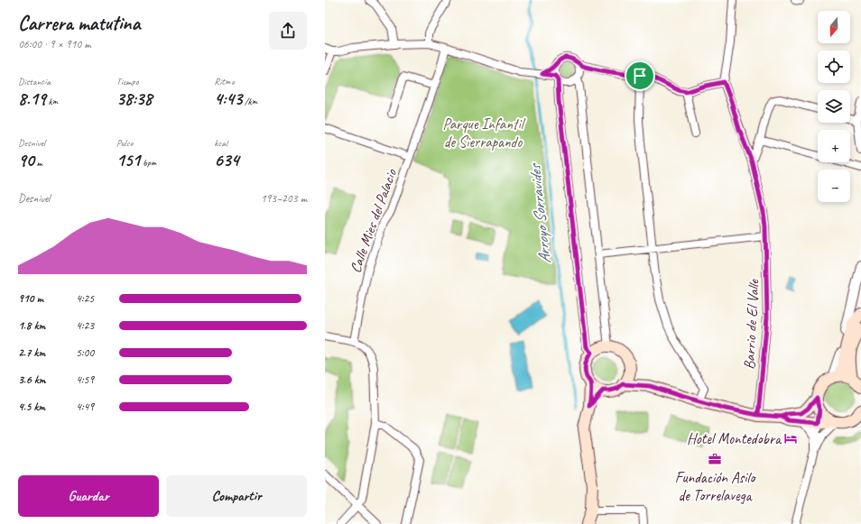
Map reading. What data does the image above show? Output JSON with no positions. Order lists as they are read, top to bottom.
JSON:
{
  "streets": {
    "street": ["Calle Mies del Palacio", "Barrio de El Valle"]
  },
  "water": ["Arroyo Sorravides"],
  "parks": ["Parque Infantil de Sierrapando"],
  "places": {
    "hotel": ["Hotel Montedobra"],
    "office": ["Fundación Asilo de Torrelavega"]
  },
  "north": "bottom",
  "page": {
    "heading": ["Carrera matutina", "06:00 · 9 × 910 m"],
    "map_buttons": ["+", "−"],
    "stats": [
      ["Distancia", "8.19 km"],
      ["Tiempo", "38:38"],
      ["Ritmo", "4:43 /km"],
      ["Desnivel", "90 m"],
      ["Pulso", "151 bpm"],
      ["kcal", "634"]
    ],
    "chart": ["Desnivel", "193–203 m"],
    "list": [
      {
        "name": "910 m",
        "note": "4:25"
      },
      {
        "name": "1.8 km",
        "note": "4:23"
      },
      {
        "name": "2.7 km",
        "note": "5:00"
      },
      {
        "name": "3.6 km",
        "note": "4:59"
      },
      {
        "name": "4.5 km",
        "note": "4:49"
      }
    ],
    "buttons": ["Guardar", "Compartir"]
  }
}
